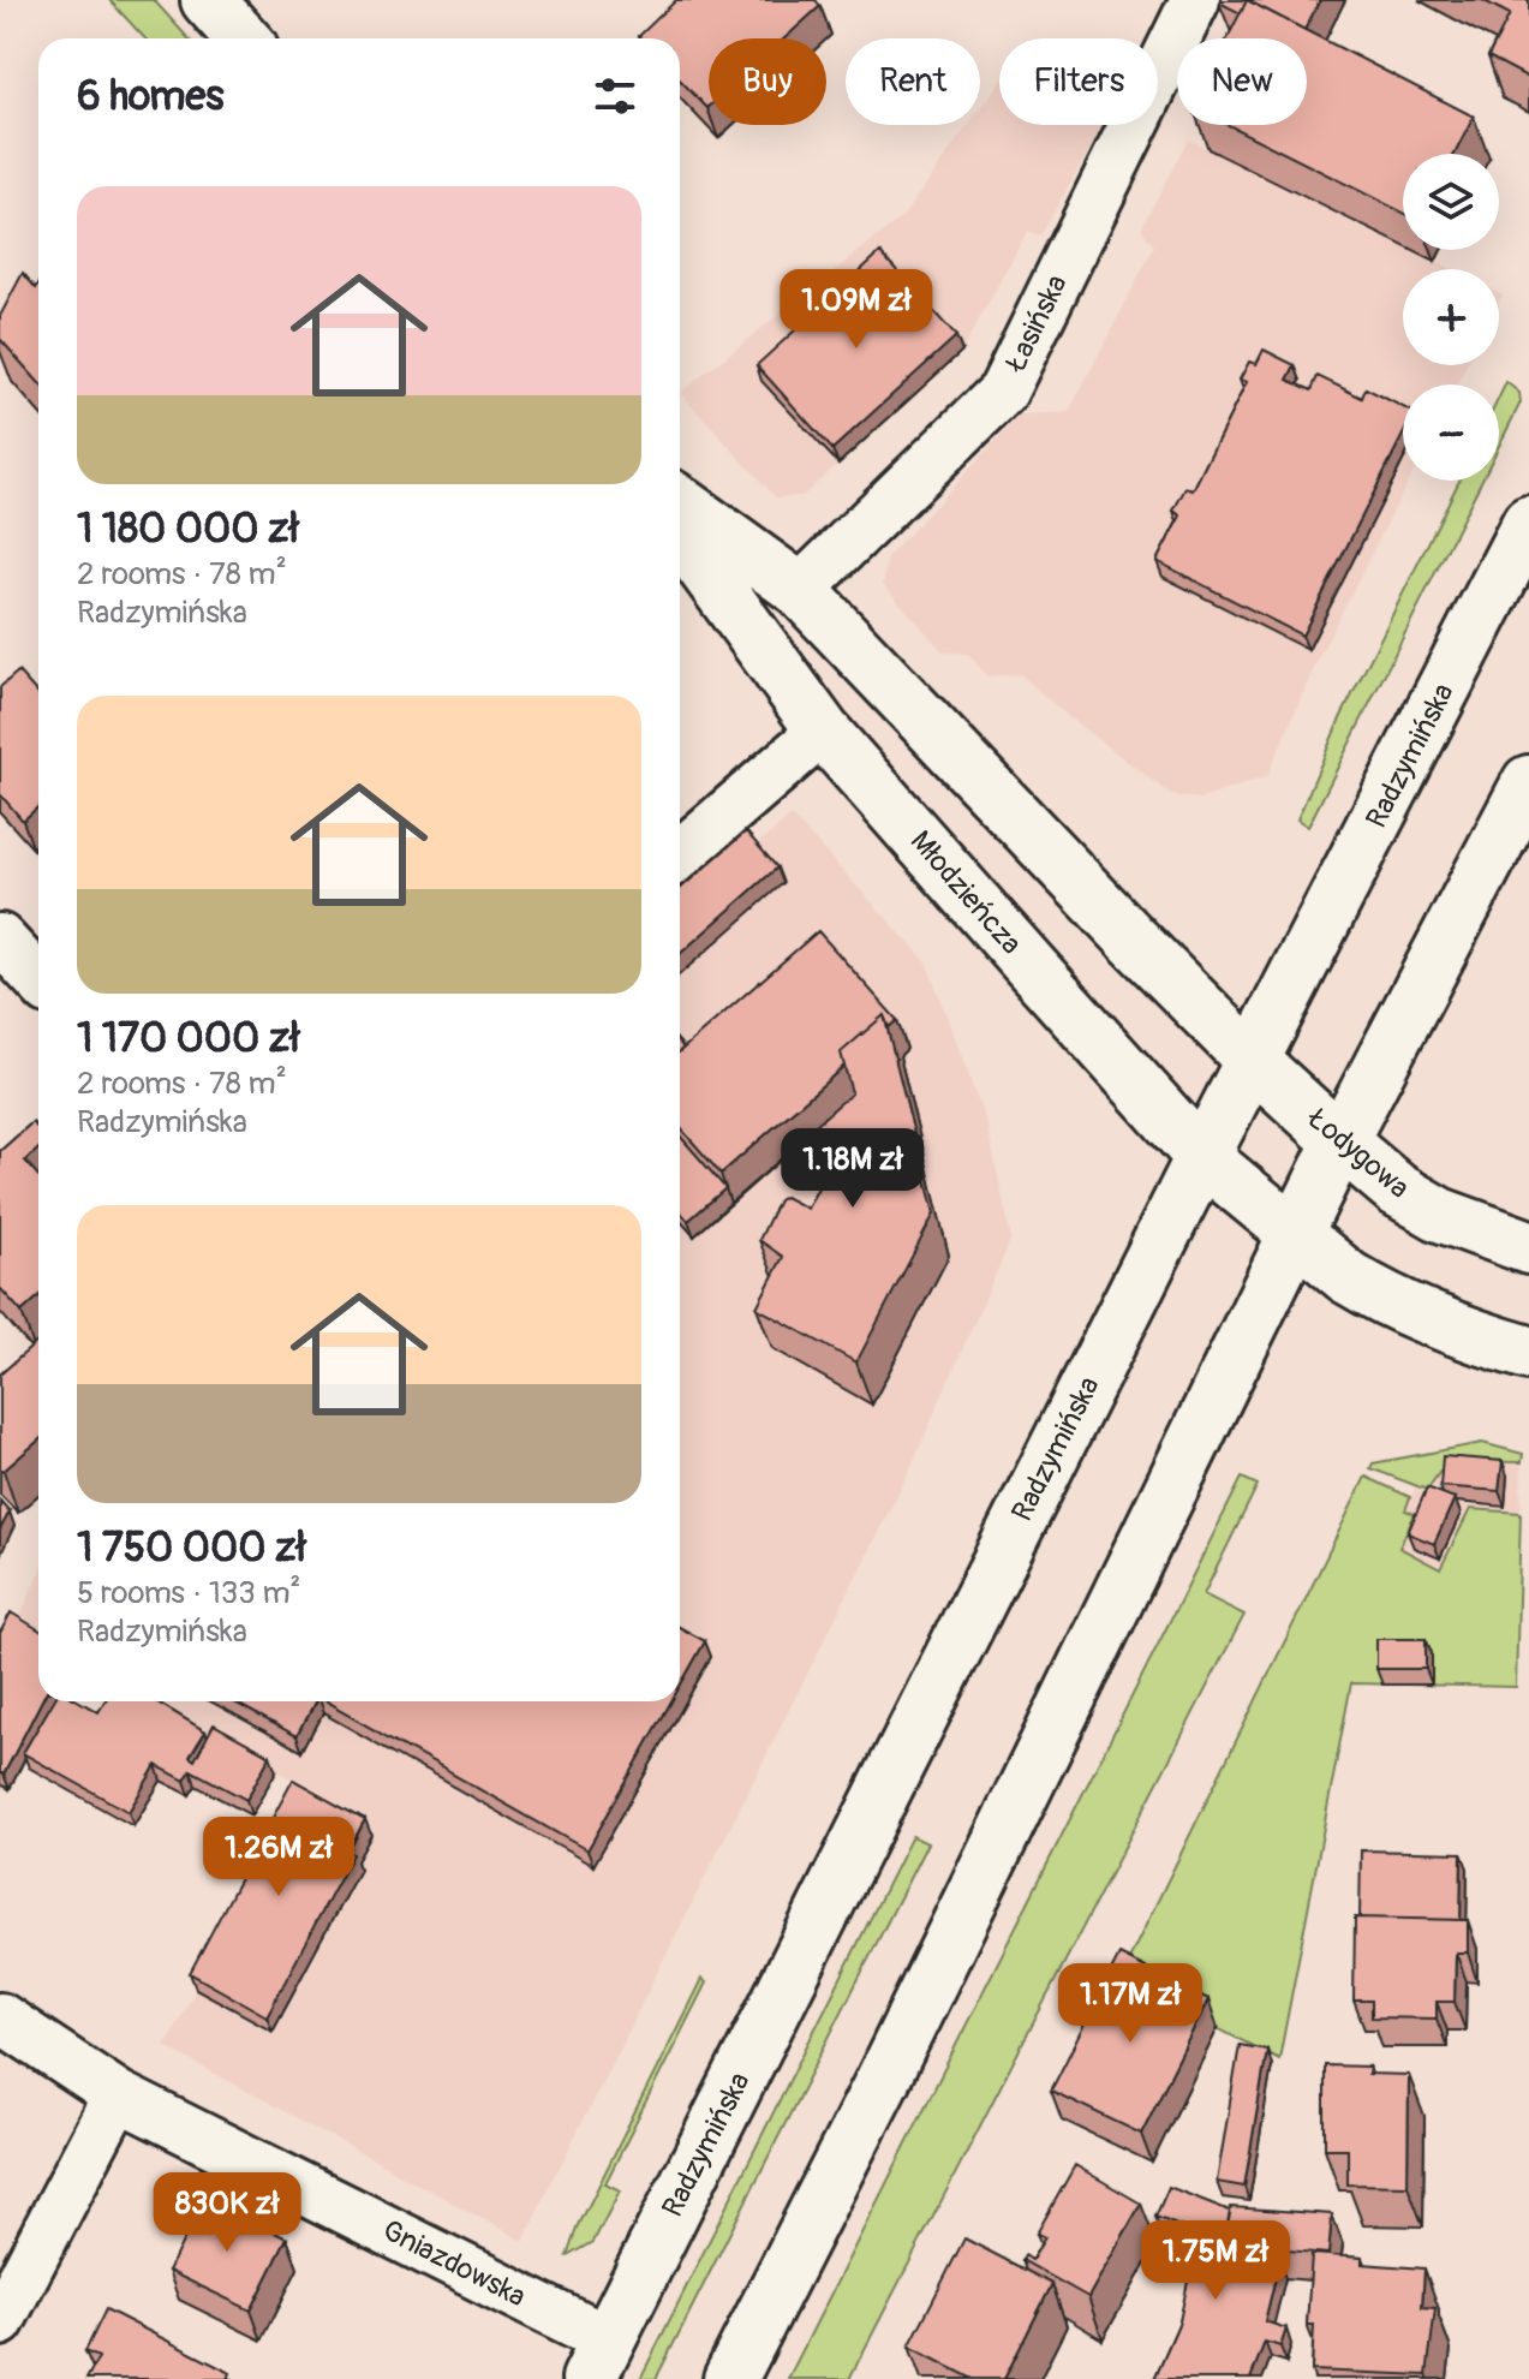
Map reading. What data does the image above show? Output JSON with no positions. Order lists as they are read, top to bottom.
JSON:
{
  "streets": {
    "main road": ["Radzymińska", "Młodzieńcza", "Łodygowa"],
    "street": ["Łasińska", "Gniazdowska"]
  },
  "crossings": [
    ["Radzymińska", "Młodzieńcza"],
    ["Radzymińska", "Łodygowa"],
    ["Radzymińska", "Gniazdowska"]
  ],
  "page": {
    "chip": [
      "Buy",
      "Rent",
      "Filters",
      "New"
    ],
    "heading": "6 homes",
    "map_buttons": ["+", "−"],
    "list": [
      {
        "name": "1 180 000 zł",
        "note": "2 rooms · 78 m² · Radzymińska"
      },
      {
        "name": "1 170 000 zł",
        "note": "2 rooms · 78 m² · Radzymińska"
      },
      {
        "name": "1 750 000 zł",
        "note": "5 rooms · 133 m² · Radzymińska"
      }
    ],
    "price": [
      "1.09M zł",
      "1.18M zł",
      "1.26M zł",
      "1.17M zł",
      "830K zł",
      "1.75M zł"
    ]
  }
}
